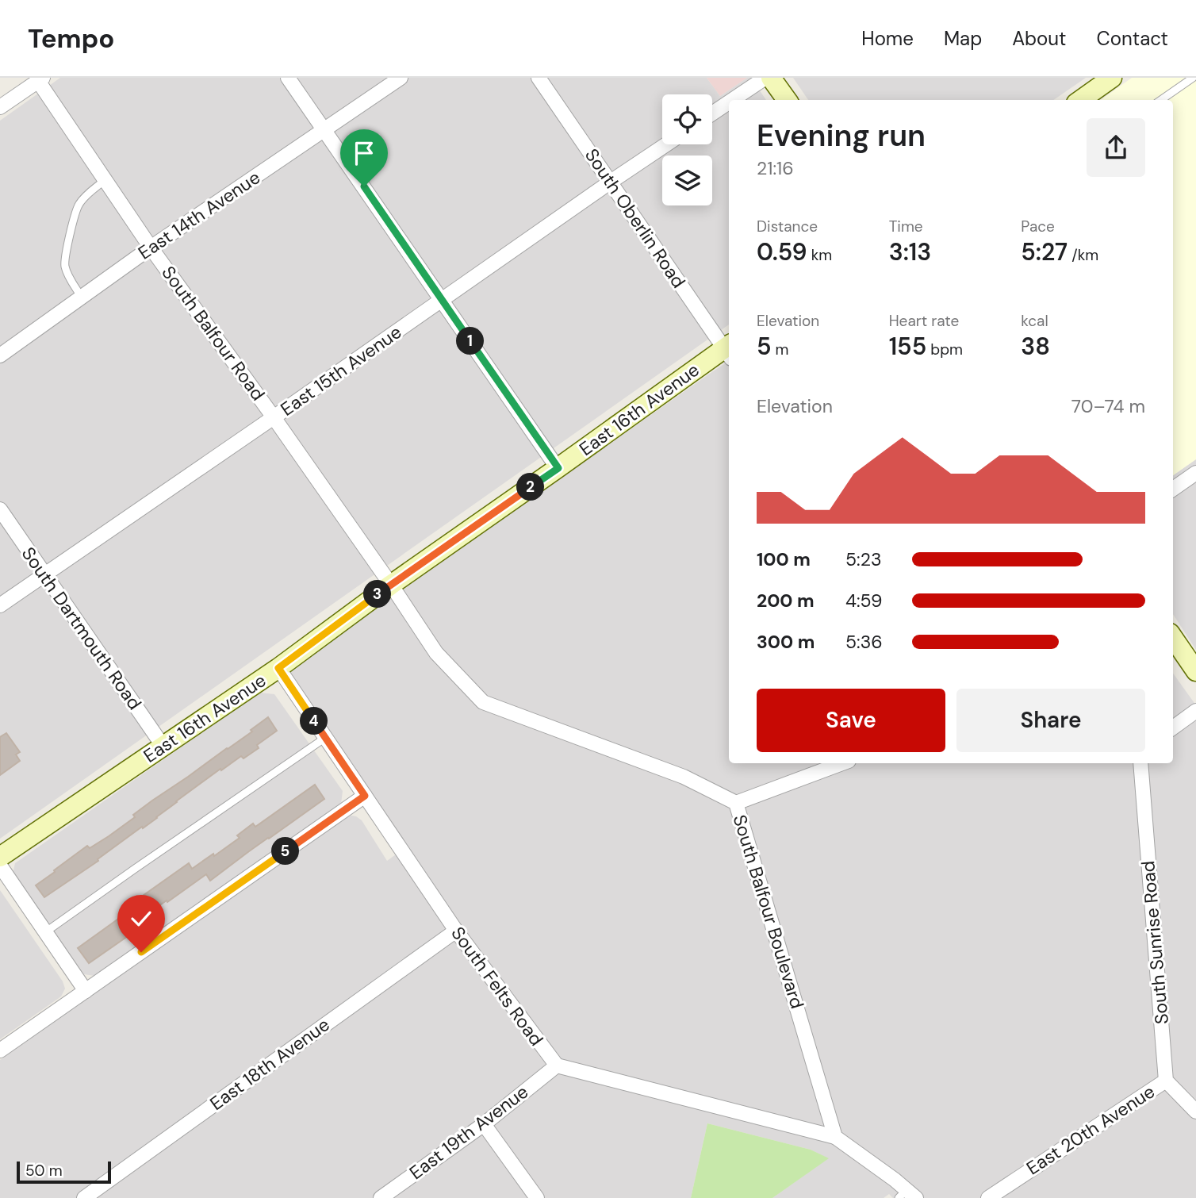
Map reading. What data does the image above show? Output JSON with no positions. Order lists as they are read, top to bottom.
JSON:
{
  "streets": {
    "main road": ["East 16th Avenue"],
    "street": [
      "East 14th Avenue",
      "South Oberlin Road",
      "South Balfour Road",
      "East 15th Avenue",
      "South Dartmouth Road",
      "South Balfour Boulevard",
      "South Sunrise Road",
      "South Felts Road",
      "East 18th Avenue",
      "East 20th Avenue",
      "East 19th Avenue"
    ]
  },
  "crossings": [
    ["East 14th Avenue", "South Balfour Road"],
    ["South Oberlin Road", "East 15th Avenue"],
    ["South Oberlin Road", "East 16th Avenue"],
    ["South Balfour Road", "East 15th Avenue"],
    ["South Balfour Road", "East 16th Avenue"],
    ["South Balfour Road", "South Balfour Boulevard"],
    ["East 15th Avenue", "South Dartmouth Road"],
    ["East 16th Avenue", "South Dartmouth Road"],
    ["East 16th Avenue", "South Balfour Boulevard"],
    ["East 16th Avenue", "South Felts Road"],
    ["South Sunrise Road", "East 20th Avenue"],
    ["South Felts Road", "East 18th Avenue"],
    ["South Felts Road", "East 19th Avenue"]
  ],
  "scale_bar": "50 m",
  "page": {
    "header": "Tempo",
    "nav": [
      "Home",
      "Map",
      "About",
      "Contact"
    ],
    "heading": ["Evening run", "21:16"],
    "stats": [
      ["Distance", "0.59 km"],
      ["Time", "3:13"],
      ["Pace", "5:27 /km"],
      ["Elevation", "5 m"],
      ["Heart rate", "155 bpm"],
      ["kcal", "38"]
    ],
    "pins": [
      "1",
      "2",
      "3",
      "4",
      "5"
    ],
    "chart": ["Elevation", "70–74 m"],
    "list": [
      {
        "name": "100 m",
        "note": "5:23"
      },
      {
        "name": "200 m",
        "note": "4:59"
      },
      {
        "name": "300 m",
        "note": "5:36"
      }
    ],
    "buttons": ["Save", "Share"],
    "scale": "50 m"
  }
}
